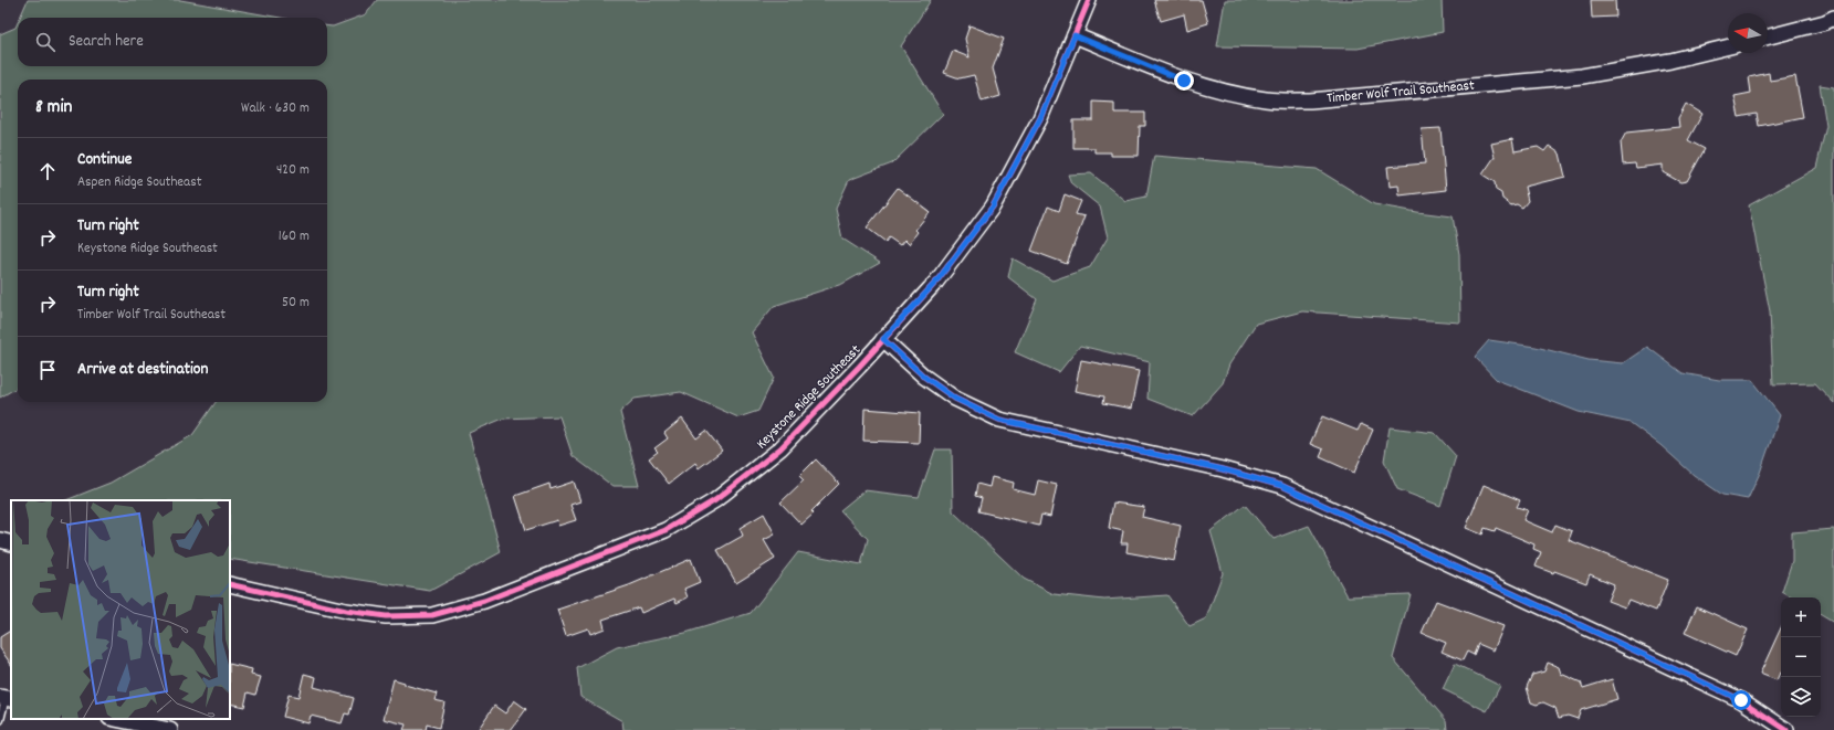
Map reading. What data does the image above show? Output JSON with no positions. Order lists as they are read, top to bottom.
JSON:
{
  "streets": {
    "street": ["Timber Wolf Trail Southeast", "Keystone Ridge Southeast"]
  },
  "crossings": [
    ["Timber Wolf Trail Southeast", "Keystone Ridge Southeast"]
  ],
  "north": "left",
  "page": {
    "search": "Search here",
    "heading": ["8 min", "Walk · 630 m"],
    "list": [
      ["Continue", "Aspen Ridge Southeast", "420 m"],
      ["Turn right", "Keystone Ridge Southeast", "160 m"],
      ["Turn right", "Timber Wolf Trail Southeast", "50 m"],
      "Arrive at destination"
    ],
    "map_buttons": ["+", "−"]
  }
}
